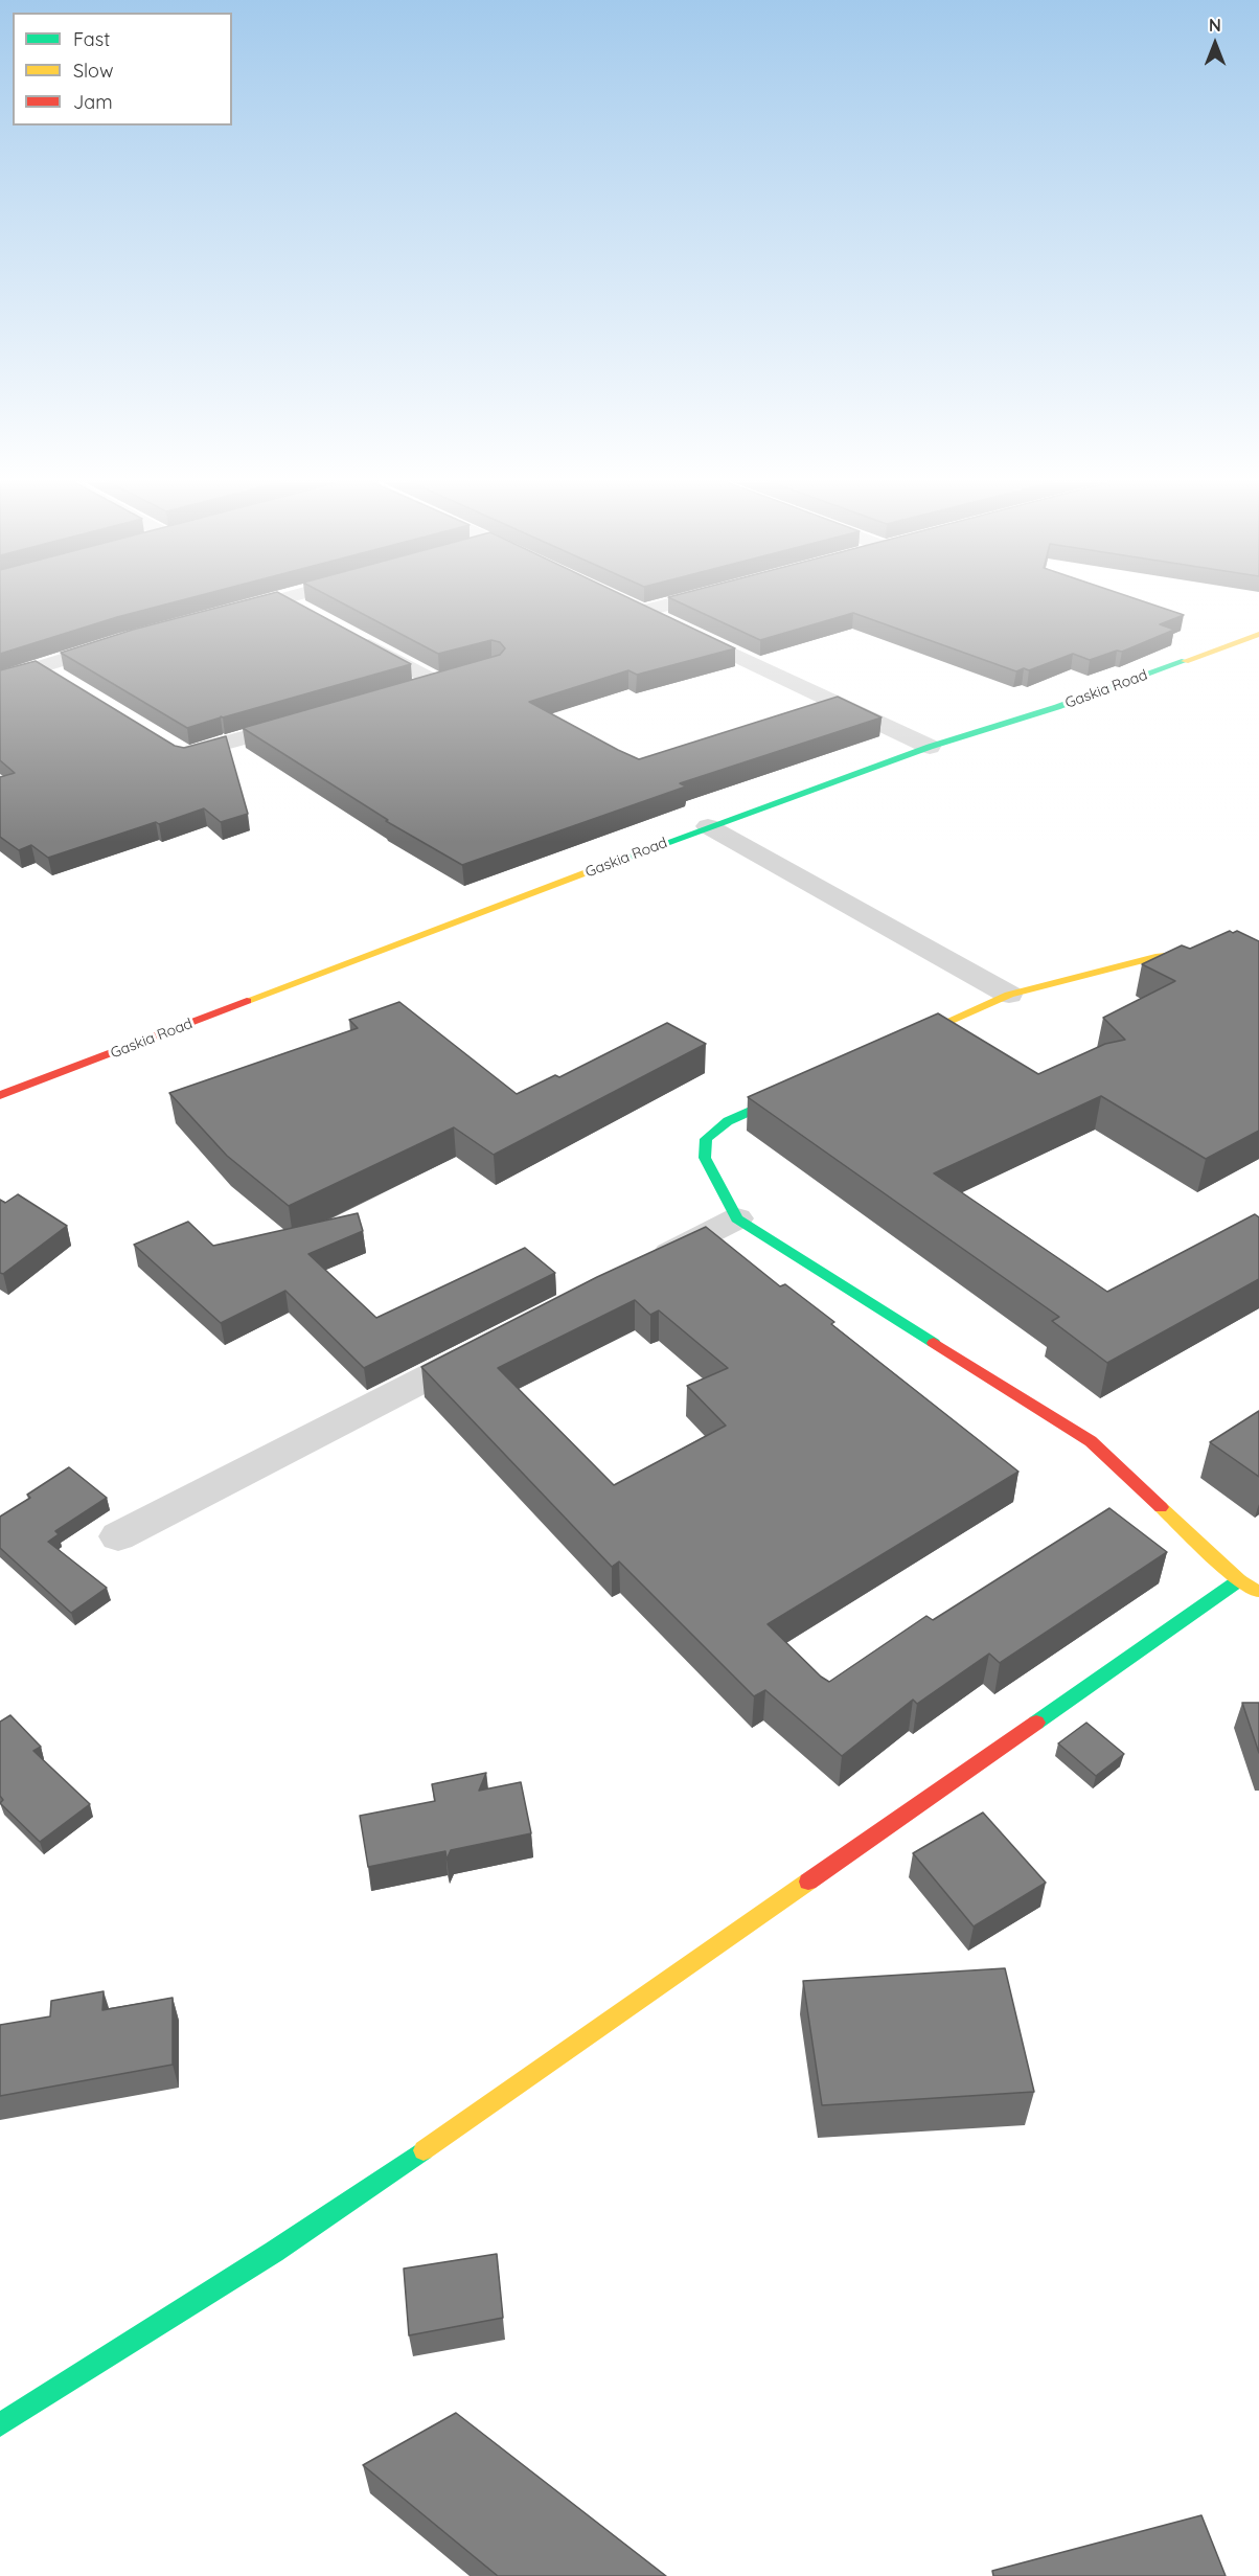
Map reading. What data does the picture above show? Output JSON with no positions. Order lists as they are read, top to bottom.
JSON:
{
  "streets": {
    "street": ["Gaskia Road"]
  },
  "legend": ["Fast", "Slow", "Jam"],
  "north": "top"
}
